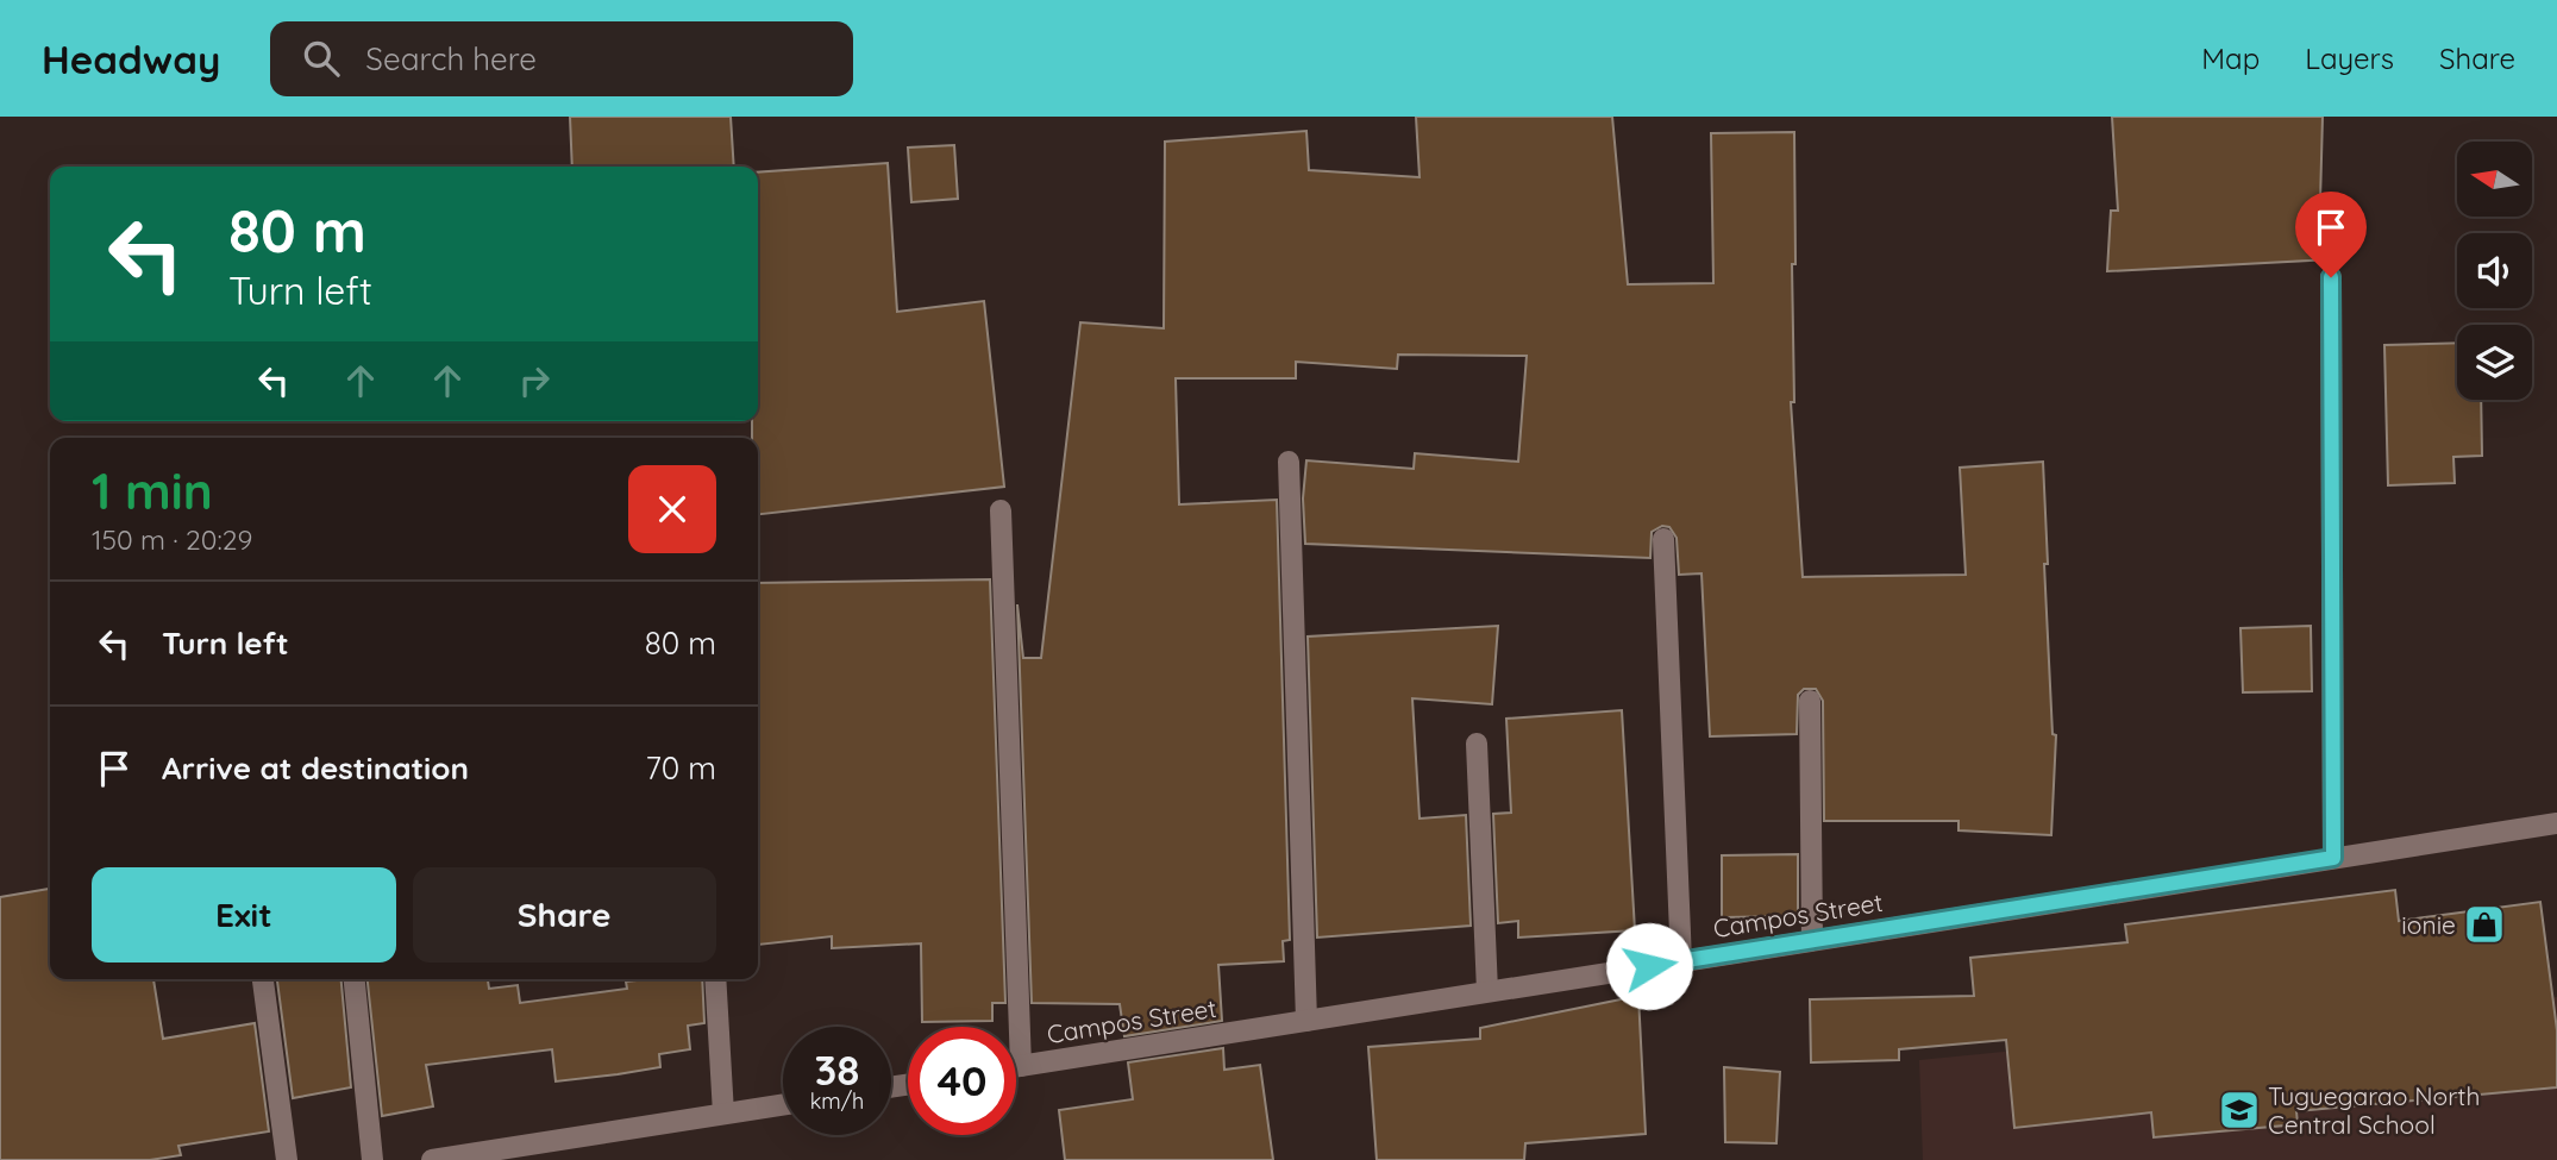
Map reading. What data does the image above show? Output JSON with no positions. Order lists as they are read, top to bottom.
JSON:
{
  "streets": {
    "street": ["Campos Street"]
  },
  "places": {
    "shop": ["ionie"],
    "school or university": ["Tuguegarao North Central School"]
  },
  "north": "left",
  "page": {
    "header": "Headway",
    "search": "Search here",
    "nav": ["Map", "Layers", "Share"],
    "turn": ["80 m", "Turn left"],
    "heading": ["1 min", "150 m · 20:29"],
    "list": [
      {
        "name": "Turn left",
        "value": "80 m"
      },
      {
        "name": "Arrive at destination",
        "value": "70 m"
      }
    ],
    "buttons": ["Exit", "Share"],
    "speed": "38 km/h",
    "limit": "40"
  }
}
